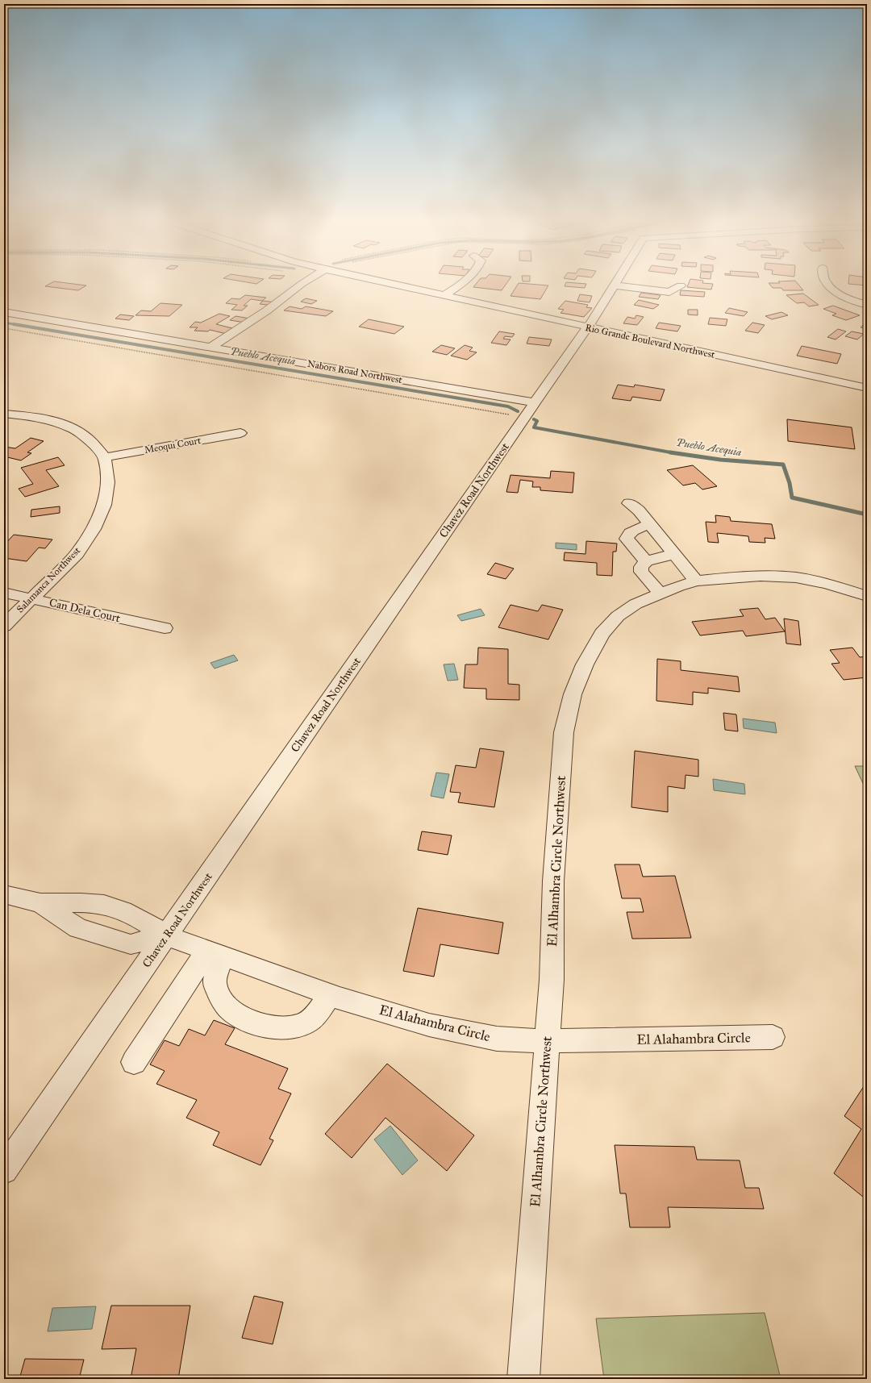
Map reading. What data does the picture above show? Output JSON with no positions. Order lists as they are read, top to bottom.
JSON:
{
  "streets": {
    "street": [
      "Rio Grande Boulevard Northwest",
      "Nabors Road Northwest",
      "Meoqui Court",
      "Chavez Road Northwest",
      "Salamanca Northwest",
      "Can Dela Court",
      "El Alhambra Circle Northwest",
      "El Alahambra Circle"
    ]
  },
  "crossings": [
    ["Rio Grande Boulevard Northwest", "Chavez Road Northwest"],
    ["Nabors Road Northwest", "Chavez Road Northwest"],
    ["Meoqui Court", "Salamanca Northwest"],
    ["Chavez Road Northwest", "El Alahambra Circle"],
    ["Salamanca Northwest", "Can Dela Court"],
    ["El Alhambra Circle Northwest", "El Alahambra Circle"]
  ],
  "water": ["Pueblo Acequia"]
}
